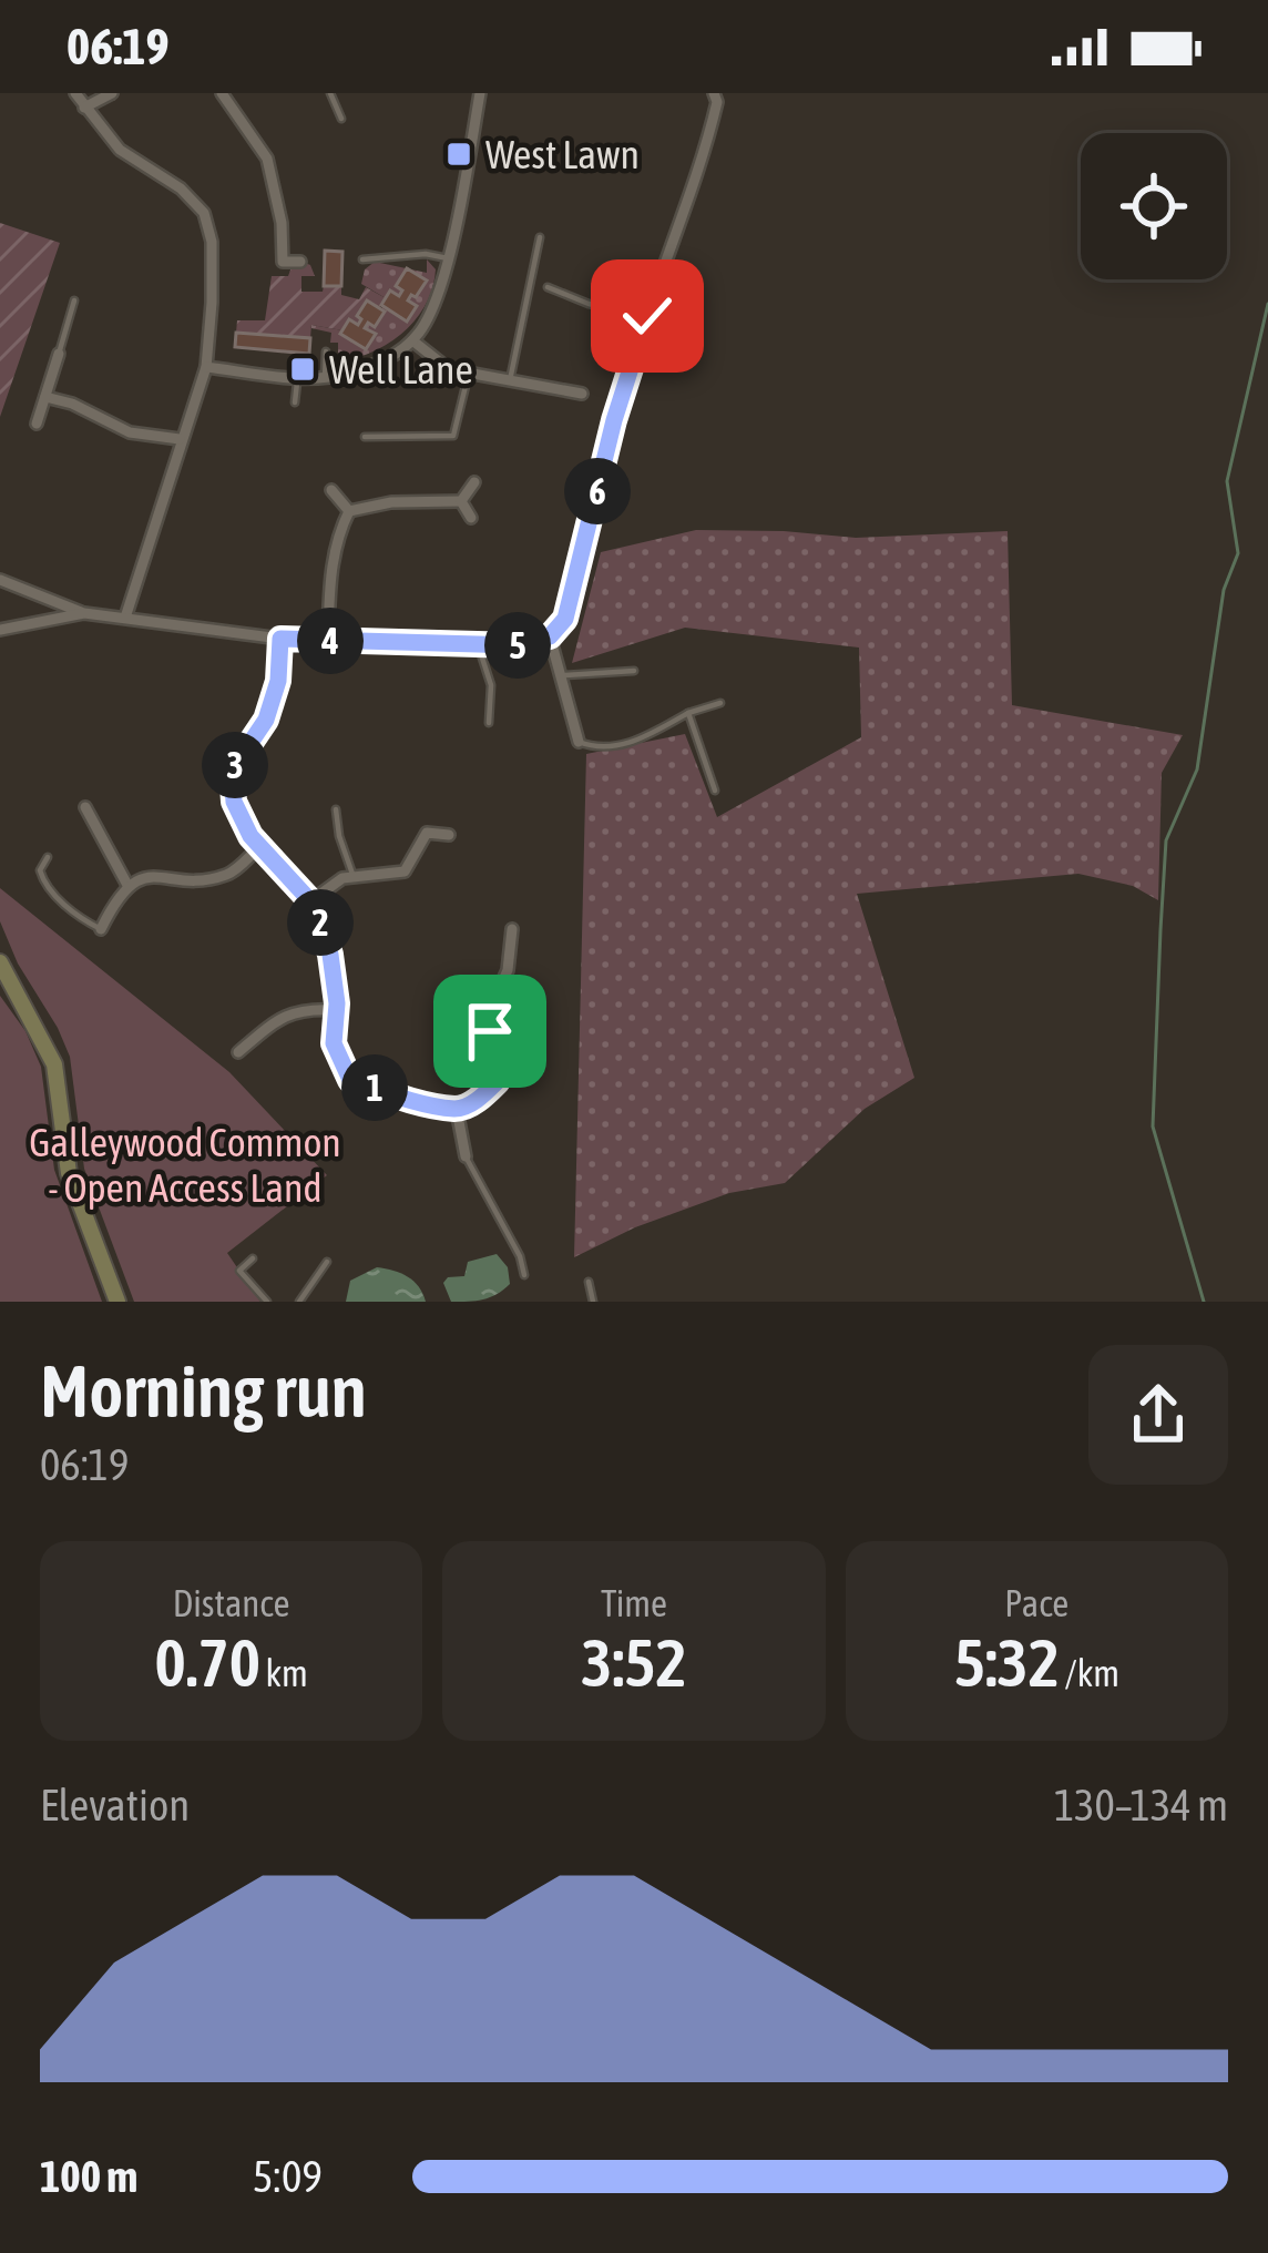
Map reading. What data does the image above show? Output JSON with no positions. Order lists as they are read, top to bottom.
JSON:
{
  "parks": ["Galleywood Common - Open Access Land"],
  "places": {
    "transit": ["West Lawn", "Well Lane"]
  },
  "page": {
    "status": "06:19",
    "pins": [
      "6",
      "4",
      "5",
      "3",
      "2",
      "1"
    ],
    "heading": ["Morning run", "06:19"],
    "stats": [
      ["Distance", "0.70 km"],
      ["Time", "3:52"],
      ["Pace", "5:32 /km"]
    ],
    "chart": ["Elevation", "130–134 m"],
    "list": [
      {
        "name": "100 m",
        "note": "5:09"
      }
    ]
  }
}
